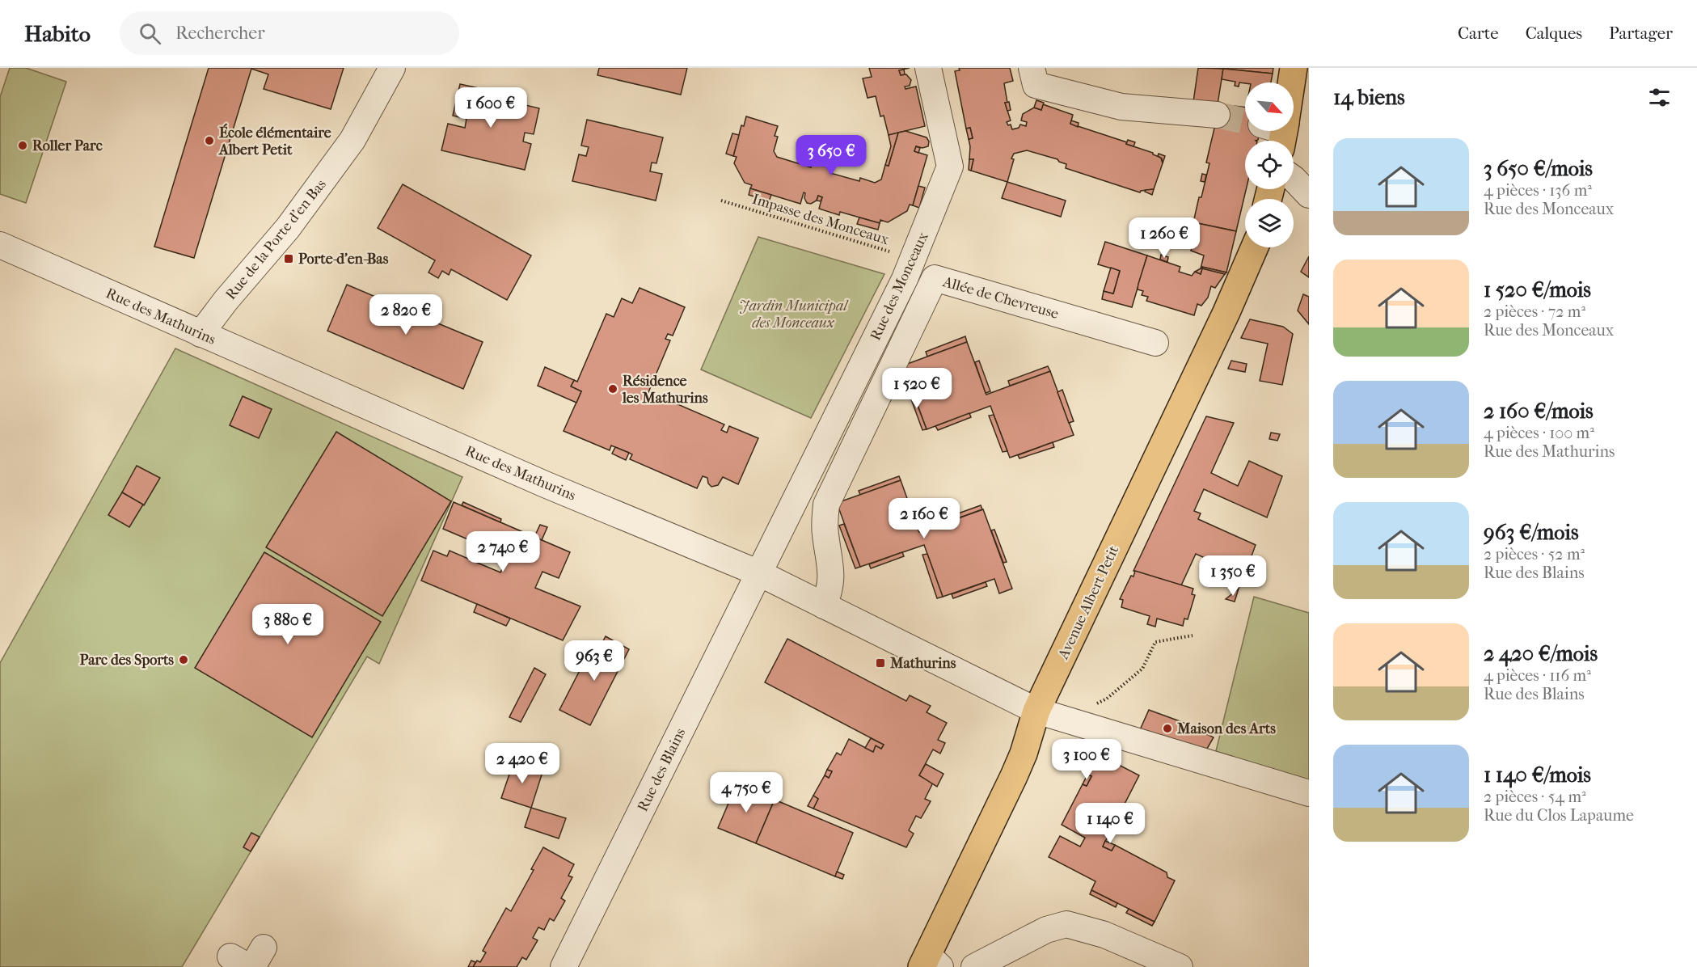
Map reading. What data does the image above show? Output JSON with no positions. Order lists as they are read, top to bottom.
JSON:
{
  "streets": {
    "main road": ["Avenue Albert Petit"],
    "street": [
      "Rue de la Porte d'en Bas",
      "Rue des Monceaux",
      "Allée de Chevreuse",
      "Rue des Mathurins",
      "Rue des Blains"
    ],
    "path": ["Impasse des Monceaux"]
  },
  "crossings": [
    ["Impasse des Monceaux", "Rue des Monceaux"],
    ["Rue de la Porte d'en Bas", "Rue des Mathurins"],
    ["Rue des Monceaux", "Rue des Mathurins"],
    ["Rue des Monceaux", "Rue des Blains"],
    ["Allée de Chevreuse", "Rue des Mathurins"],
    ["Rue des Mathurins", "Avenue Albert Petit"],
    ["Rue des Mathurins", "Rue des Blains"]
  ],
  "parks": ["Jardin Municipal des Monceaux"],
  "places": {
    "other": [
      "École élémentaire Albert Petit",
      "Roller Parc",
      "Résidence les Mathurins",
      "Parc des Sports",
      "Maison des Arts"
    ],
    "transit": ["Porte-d'en-Bas", "Mathurins"]
  },
  "north": "bottom right",
  "page": {
    "header": "Habito",
    "search": "Rechercher",
    "nav": ["Carte", "Calques", "Partager"],
    "heading": "14 biens",
    "price": [
      "1 600 €",
      "3 650 €",
      "1 260 €",
      "2 820 €",
      "1 520 €",
      "2 160 €",
      "2 740 €",
      "1 350 €",
      "3 880 €",
      "963 €",
      "3 100 €",
      "2 420 €",
      "4 750 €",
      "1 140 €"
    ],
    "list": [
      {
        "name": "3 650 €/mois",
        "note": "4 pièces · 136 m² · Rue des Monceaux"
      },
      {
        "name": "1 520 €/mois",
        "note": "2 pièces · 72 m² · Rue des Monceaux"
      },
      {
        "name": "2 160 €/mois",
        "note": "4 pièces · 100 m² · Rue des Mathurins"
      },
      {
        "name": "963 €/mois",
        "note": "2 pièces · 52 m² · Rue des Blains"
      },
      {
        "name": "2 420 €/mois",
        "note": "4 pièces · 116 m² · Rue des Blains"
      },
      {
        "name": "1 140 €/mois",
        "note": "2 pièces · 54 m² · Rue du Clos Lapaume"
      }
    ]
  }
}
